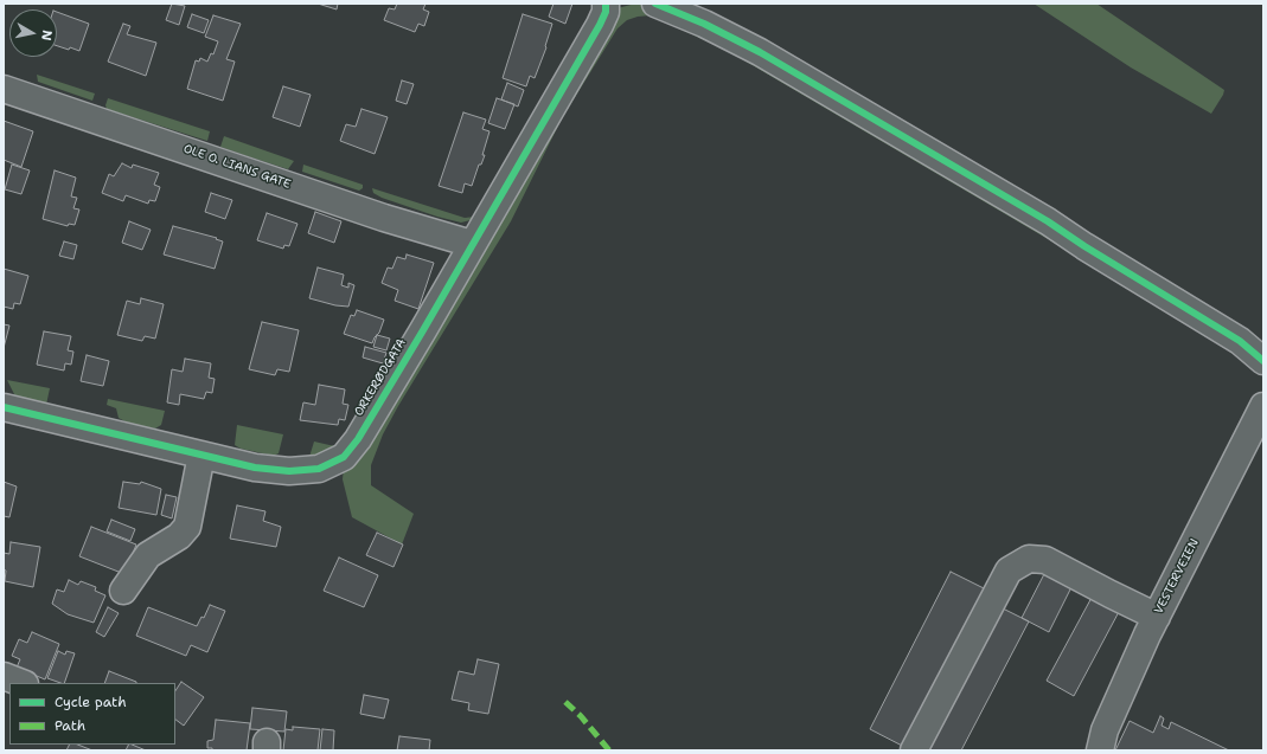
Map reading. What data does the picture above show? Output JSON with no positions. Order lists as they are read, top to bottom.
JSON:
{
  "streets": {
    "street": ["OLE O. LIANS GATE", "ORKERØDGATA", "VESTERVEIEN"]
  },
  "crossings": [
    ["OLE O. LIANS GATE", "ORKERØDGATA"]
  ],
  "legend": ["Cycle path", "Path"],
  "north": "right"
}
